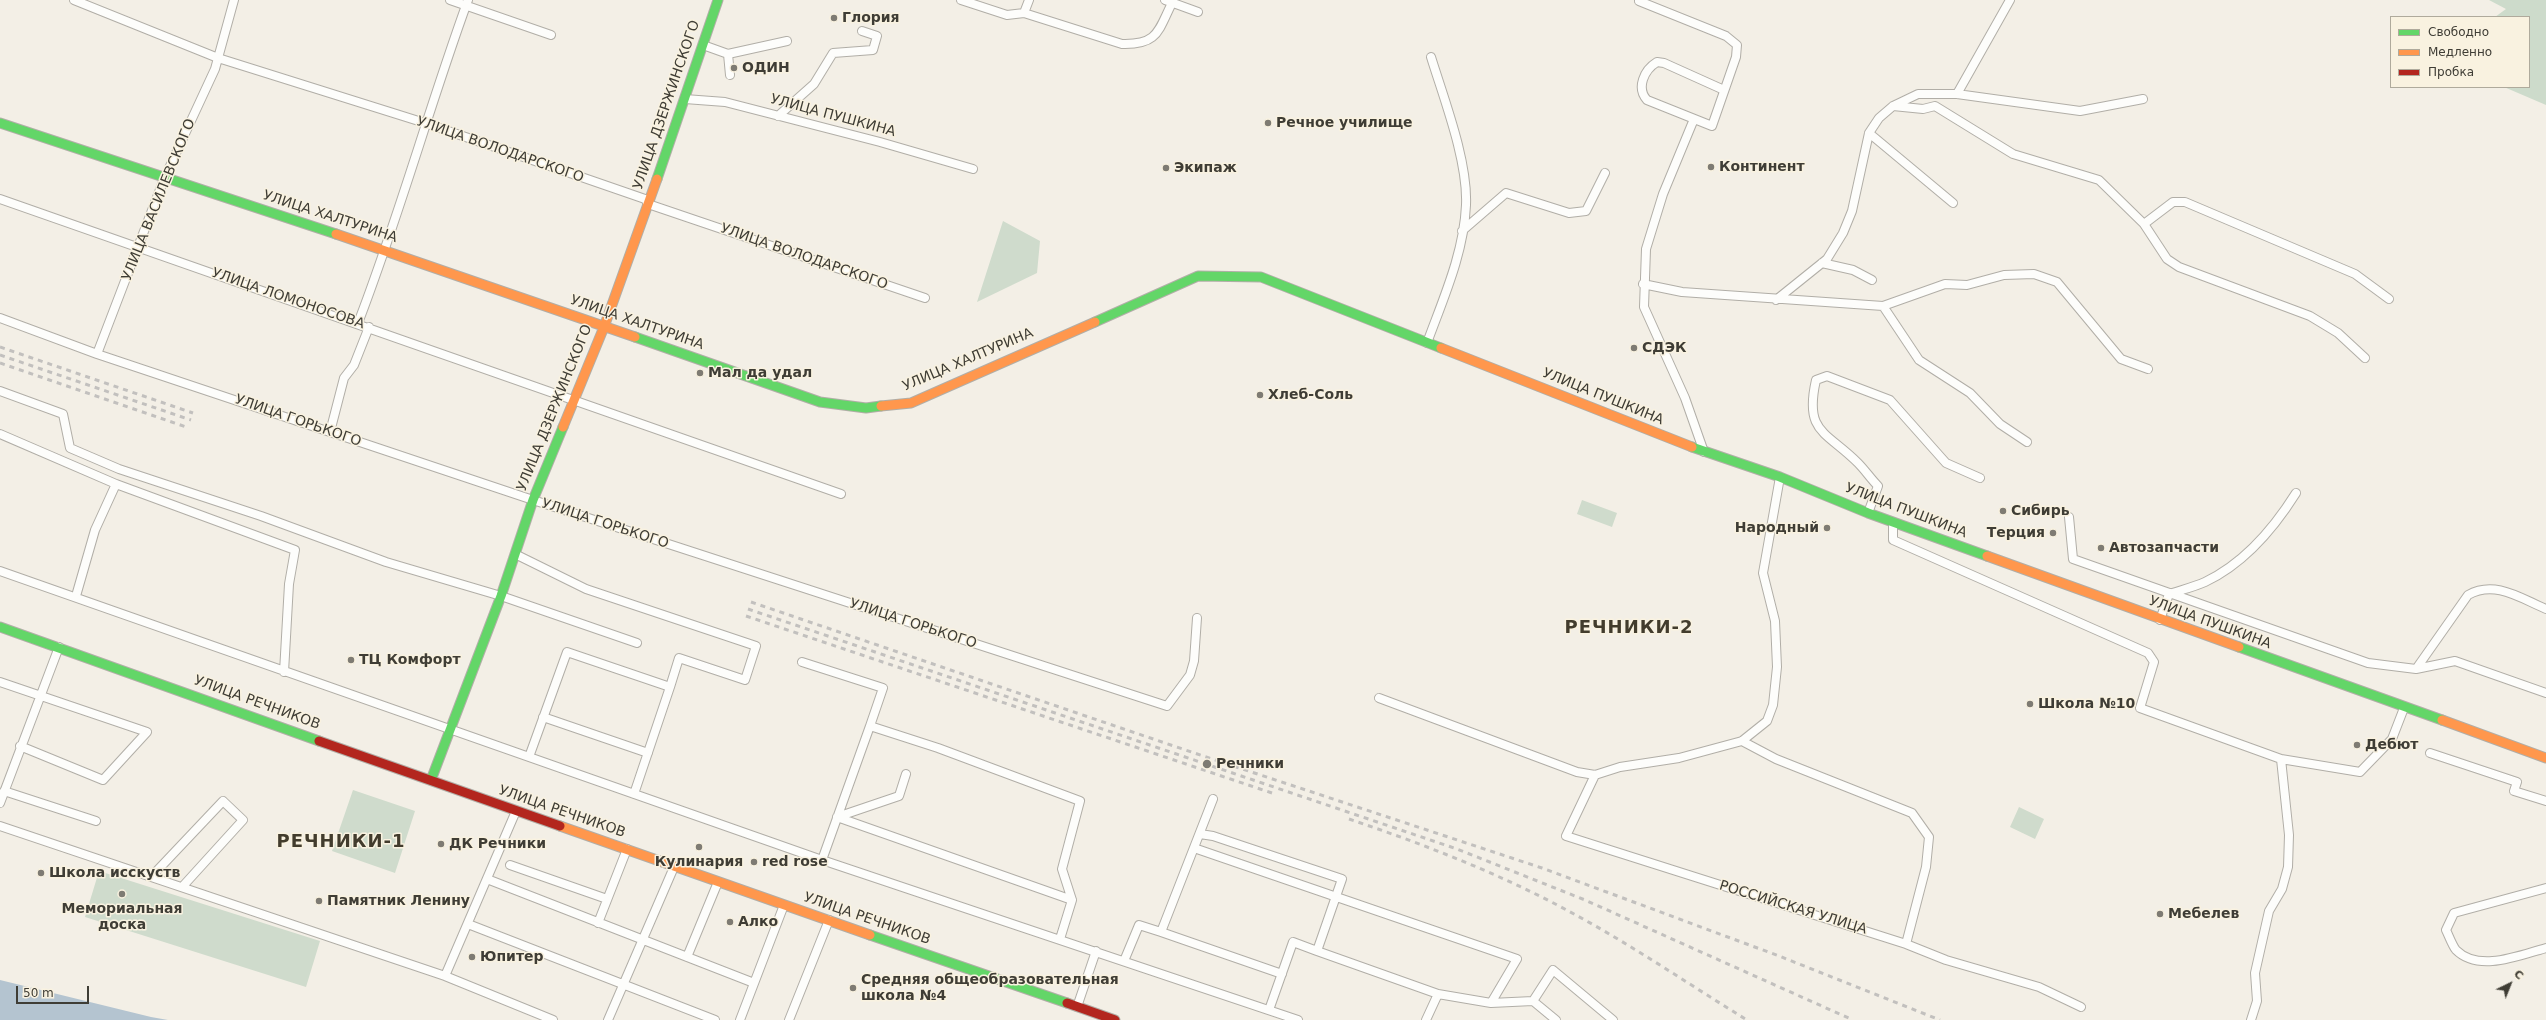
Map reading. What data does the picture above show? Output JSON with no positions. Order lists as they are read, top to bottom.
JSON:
{
  "streets": {
    "main road": [
      "УЛИЦА ДЗЕРЖИНСКОГО",
      "УЛИЦА ПУШКИНА",
      "УЛИЦА ХАЛТУРИНА",
      "УЛИЦА РЕЧНИКОВ"
    ],
    "street": [
      "УЛИЦА ВОЛОДАРСКОГО",
      "УЛИЦА ВАСИЛЕВСКОГО",
      "УЛИЦА ЛОМОНОСОВА",
      "УЛИЦА ГОРЬКОГО",
      "РОССИЙСКАЯ УЛИЦА"
    ]
  },
  "crossings": [
    ["УЛИЦА ДЗЕРЖИНСКОГО", "УЛИЦА ПУШКИНА"],
    ["УЛИЦА ДЗЕРЖИНСКОГО", "УЛИЦА ВОЛОДАРСКОГО"],
    ["УЛИЦА ДЗЕРЖИНСКОГО", "УЛИЦА ХАЛТУРИНА"],
    ["УЛИЦА ДЗЕРЖИНСКОГО", "УЛИЦА ЛОМОНОСОВА"],
    ["УЛИЦА ДЗЕРЖИНСКОГО", "УЛИЦА ГОРЬКОГО"],
    ["УЛИЦА ДЗЕРЖИНСКОГО", "УЛИЦА РЕЧНИКОВ"],
    ["УЛИЦА ПУШКИНА", "УЛИЦА ХАЛТУРИНА"],
    ["УЛИЦА ВОЛОДАРСКОГО", "УЛИЦА ВАСИЛЕВСКОГО"],
    ["УЛИЦА ВАСИЛЕВСКОГО", "УЛИЦА ХАЛТУРИНА"],
    ["УЛИЦА ВАСИЛЕВСКОГО", "УЛИЦА ЛОМОНОСОВА"],
    ["УЛИЦА ВАСИЛЕВСКОГО", "УЛИЦА ГОРЬКОГО"]
  ],
  "districts": ["РЕЧНИКИ-2", "РЕЧНИКИ-1"],
  "places": [
    "Глория",
    "ОДИН",
    "Речное училище",
    "Континент",
    "Экипаж",
    "СДЭК",
    "Мал да удал",
    "Хлеб-Соль",
    "Сибирь",
    "Народный",
    "Терция",
    "Автозапчасти",
    "ТЦ Комфорт",
    "Школа №10",
    "Дебют",
    "Речники",
    "ДК Речники",
    "Кулинария",
    "red rose",
    "Школа исскуств",
    "Мемориальная доска",
    "Памятник Ленину",
    "Мебелев",
    "Алко",
    "Юпитер",
    "Средняя общеобразовательная школа №4"
  ],
  "legend": ["Свободно", "Медленно", "Пробка"],
  "scale_bar": "50 m",
  "north": "top right"
}
